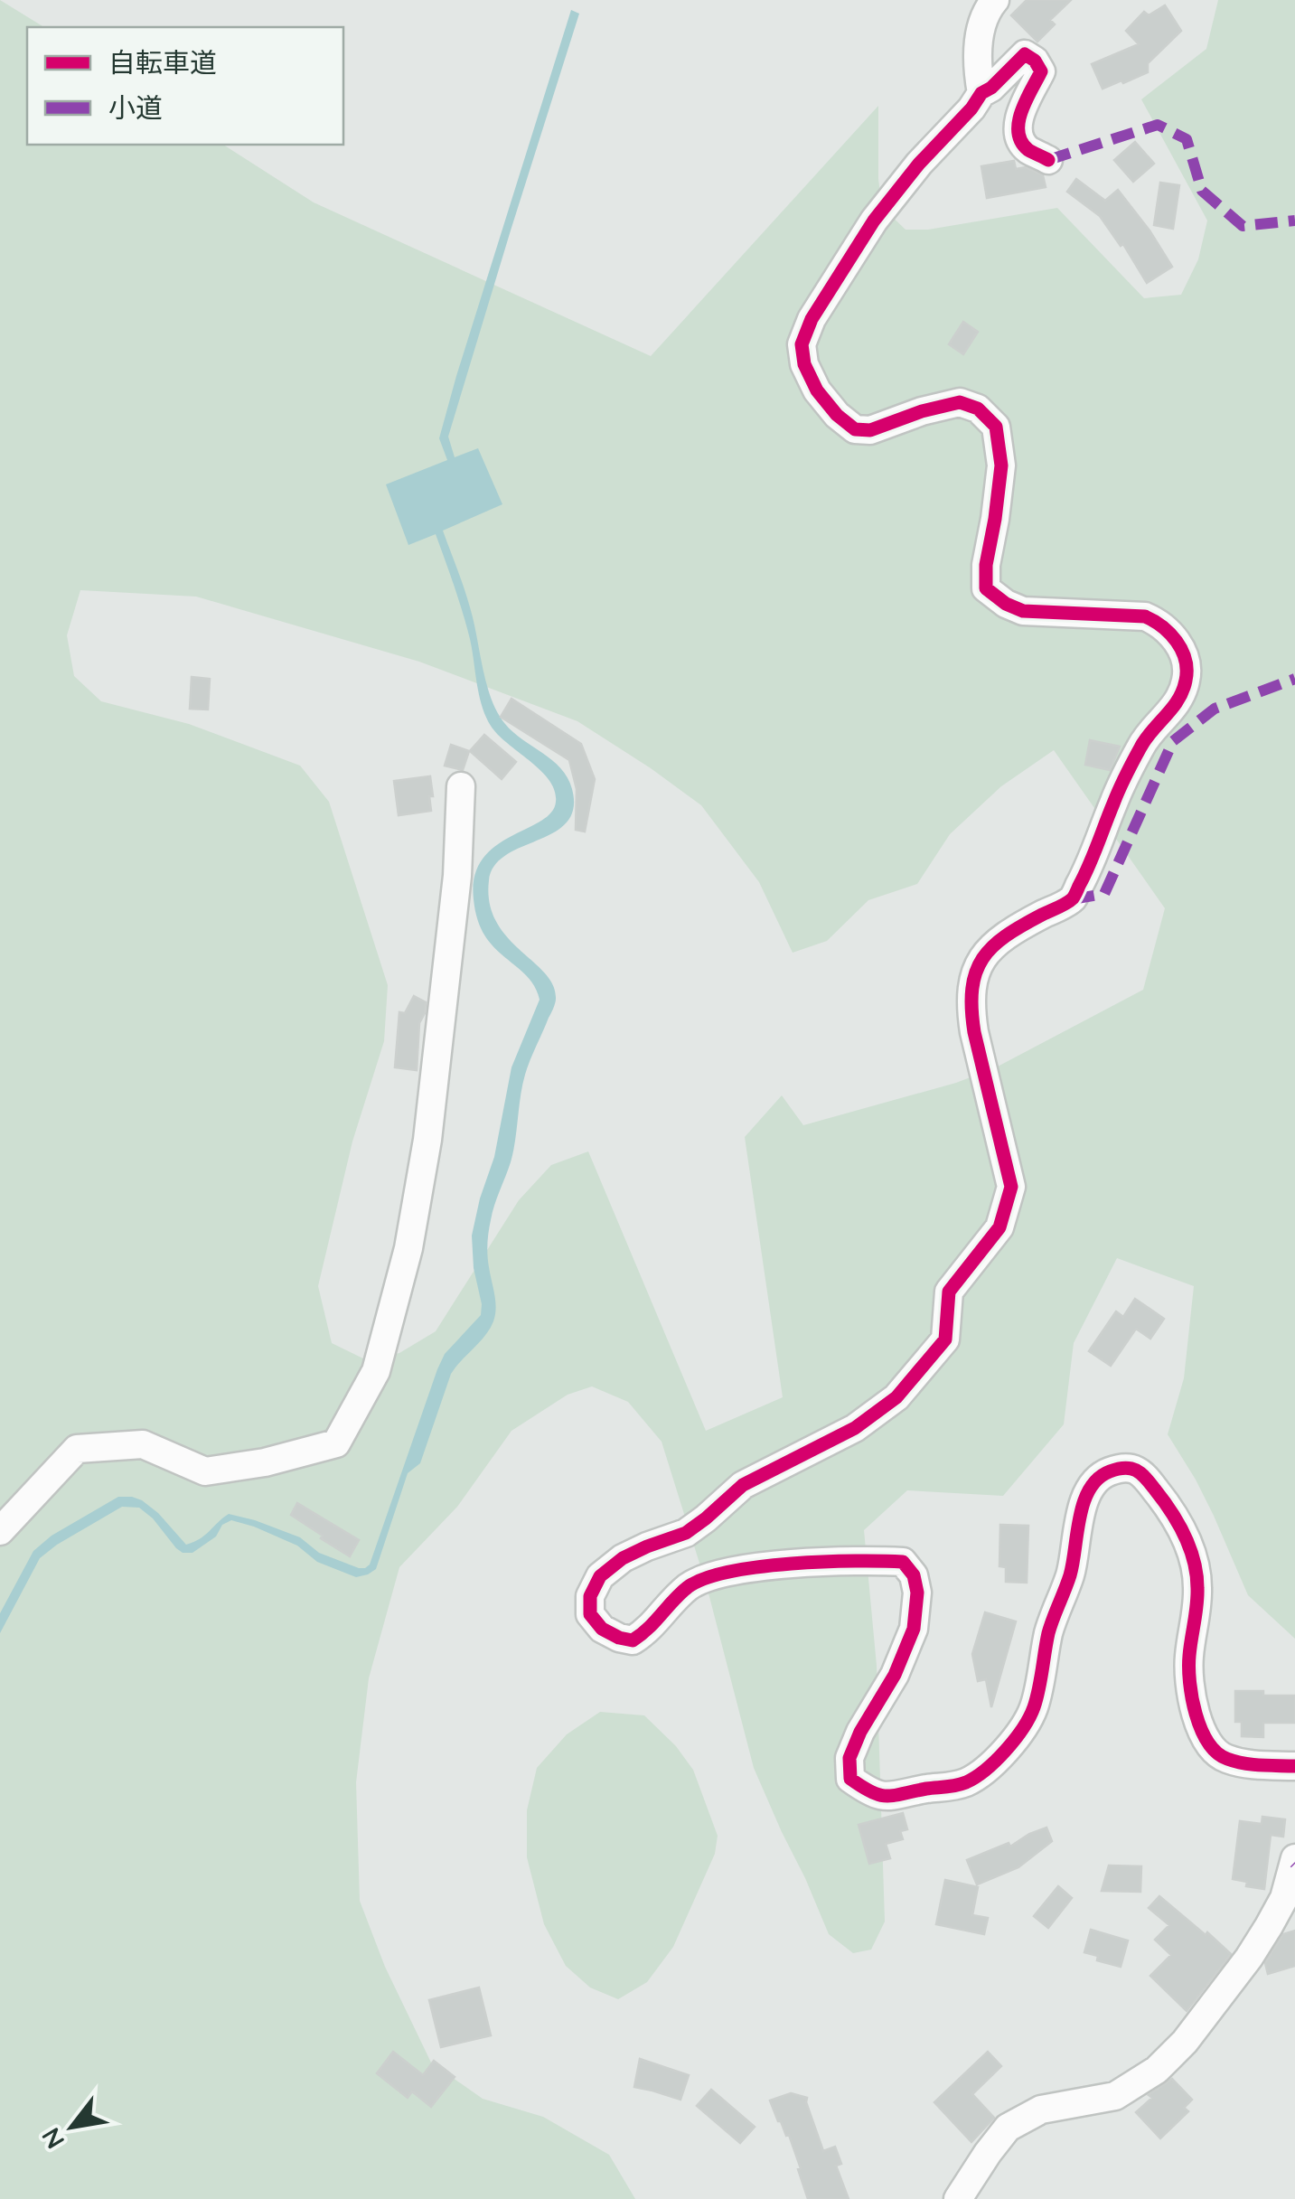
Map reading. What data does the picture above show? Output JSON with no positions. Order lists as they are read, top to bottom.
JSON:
{
  "legend": ["自転車道", "小道"],
  "north": "bottom left"
}
